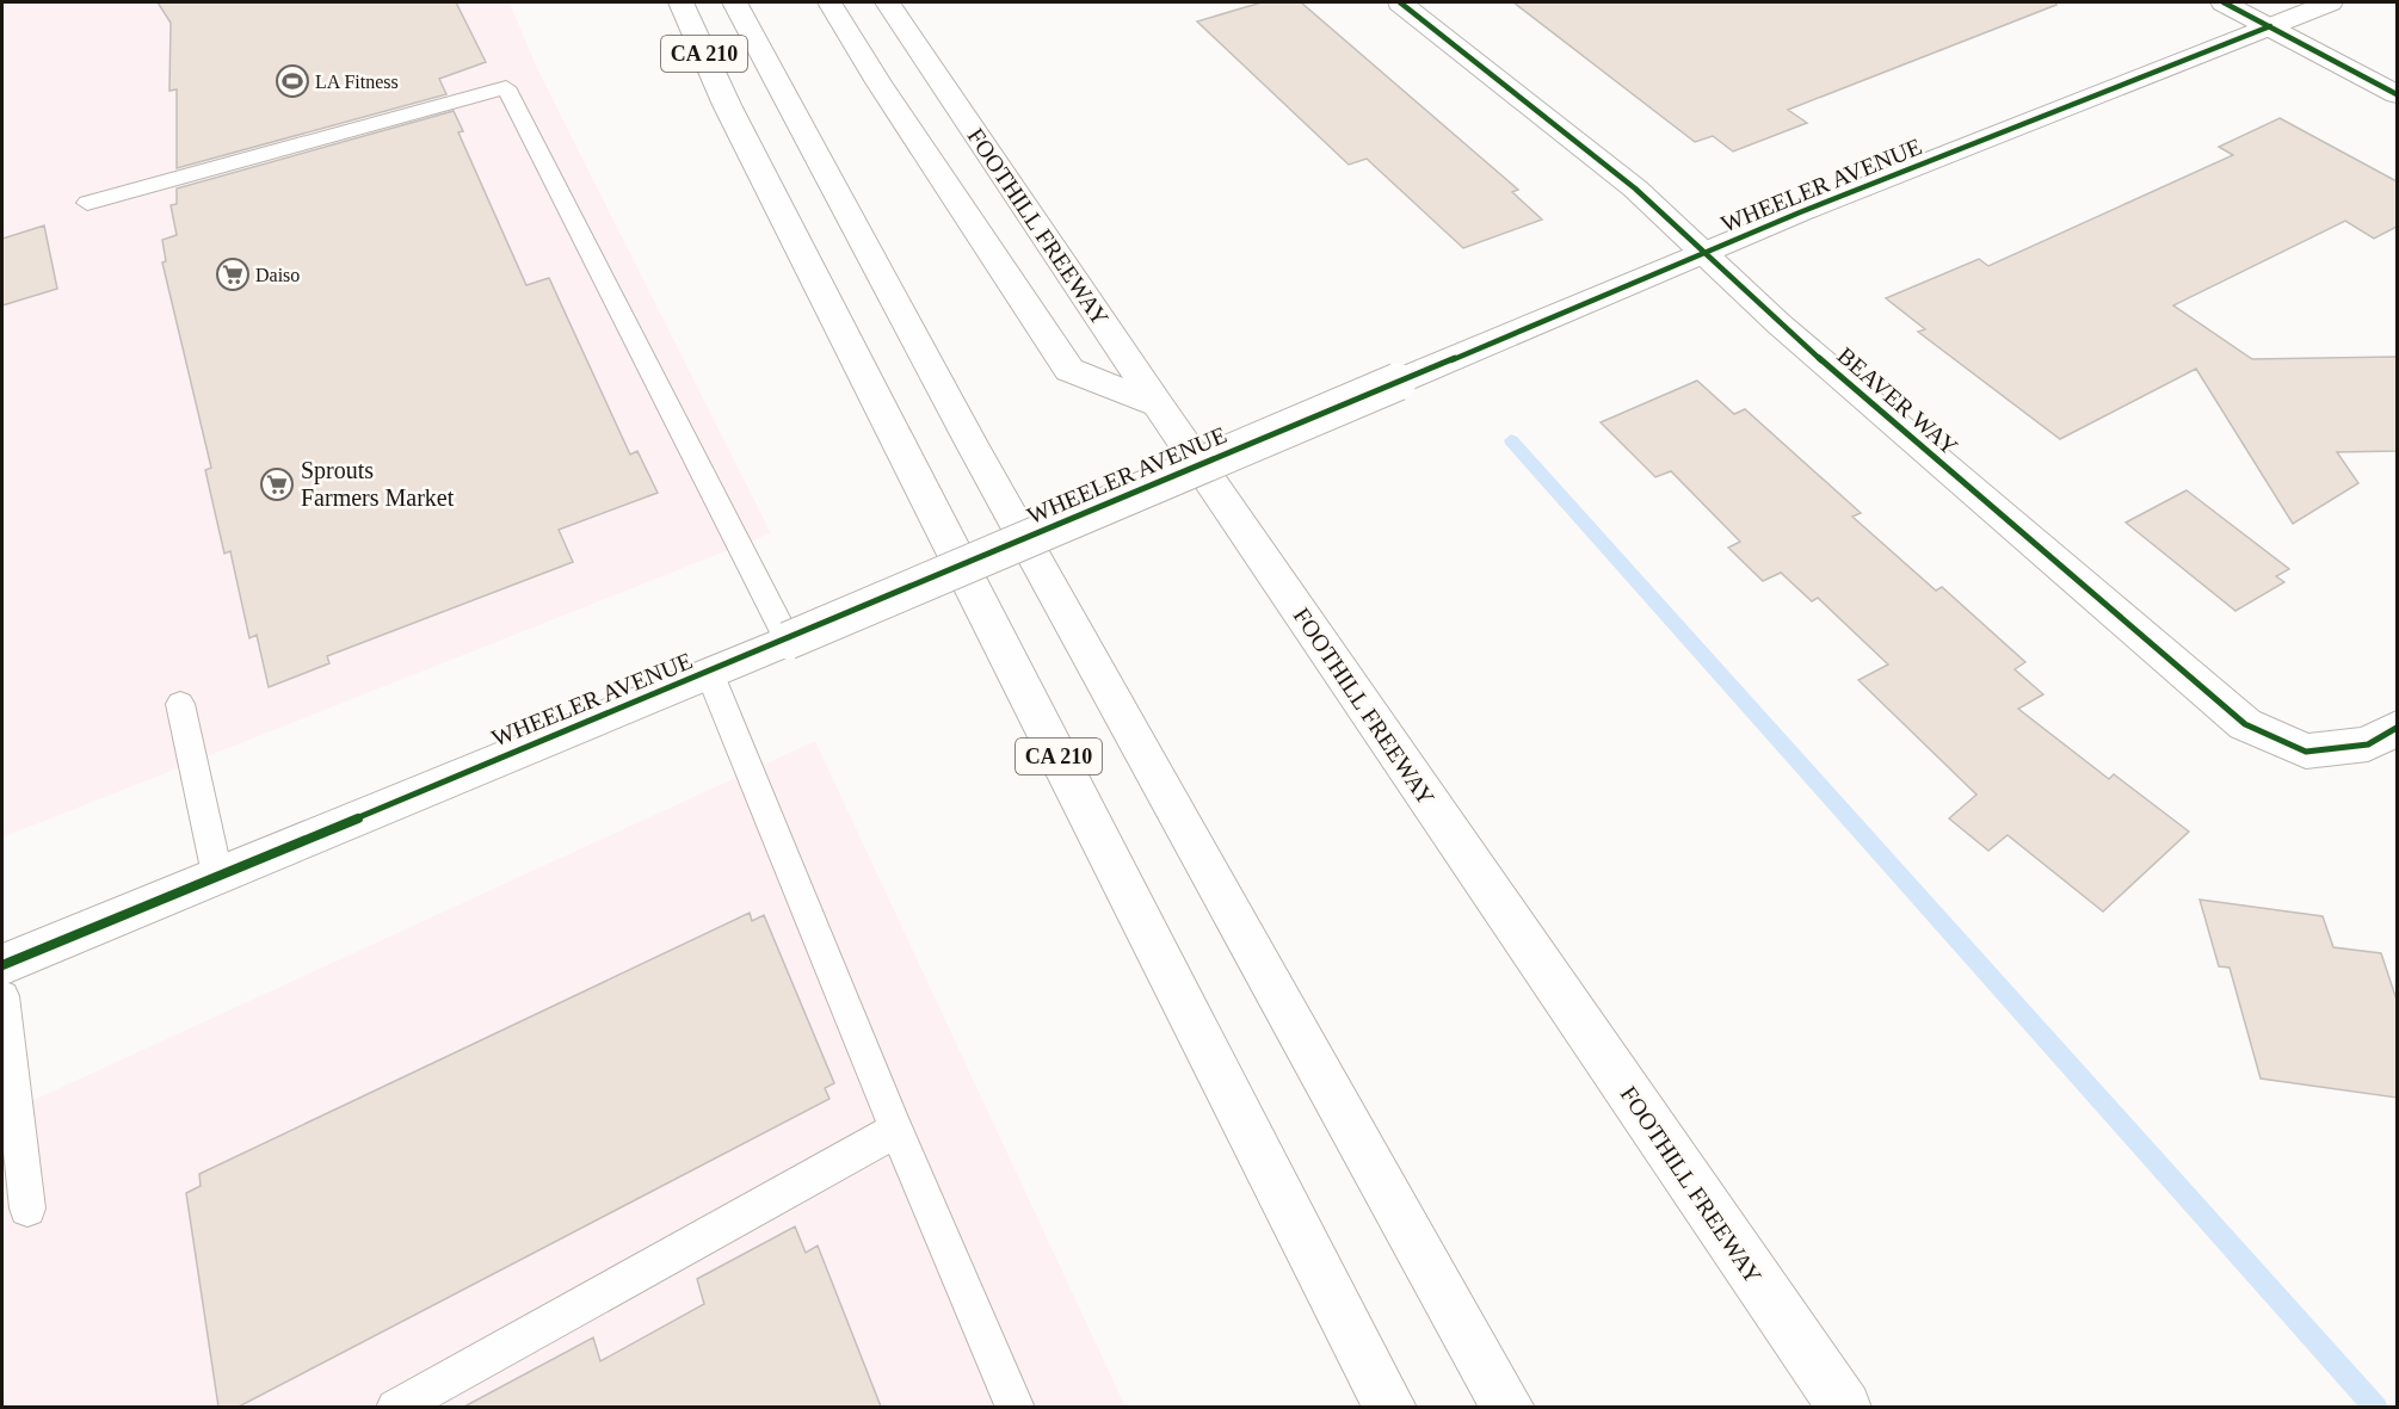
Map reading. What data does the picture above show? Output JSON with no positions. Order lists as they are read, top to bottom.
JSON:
{
  "streets": {
    "main road": [
      "CA 210",
      "WHEELER AVENUE",
      "FOOTHILL FREEWAY",
      "BEAVER WAY"
    ]
  },
  "crossings": [
    ["WHEELER AVENUE", "BEAVER WAY"]
  ],
  "places": {
    "sports": ["LA Fitness"],
    "supermarket": ["Daiso", "Sprouts Farmers Market"]
  }
}
